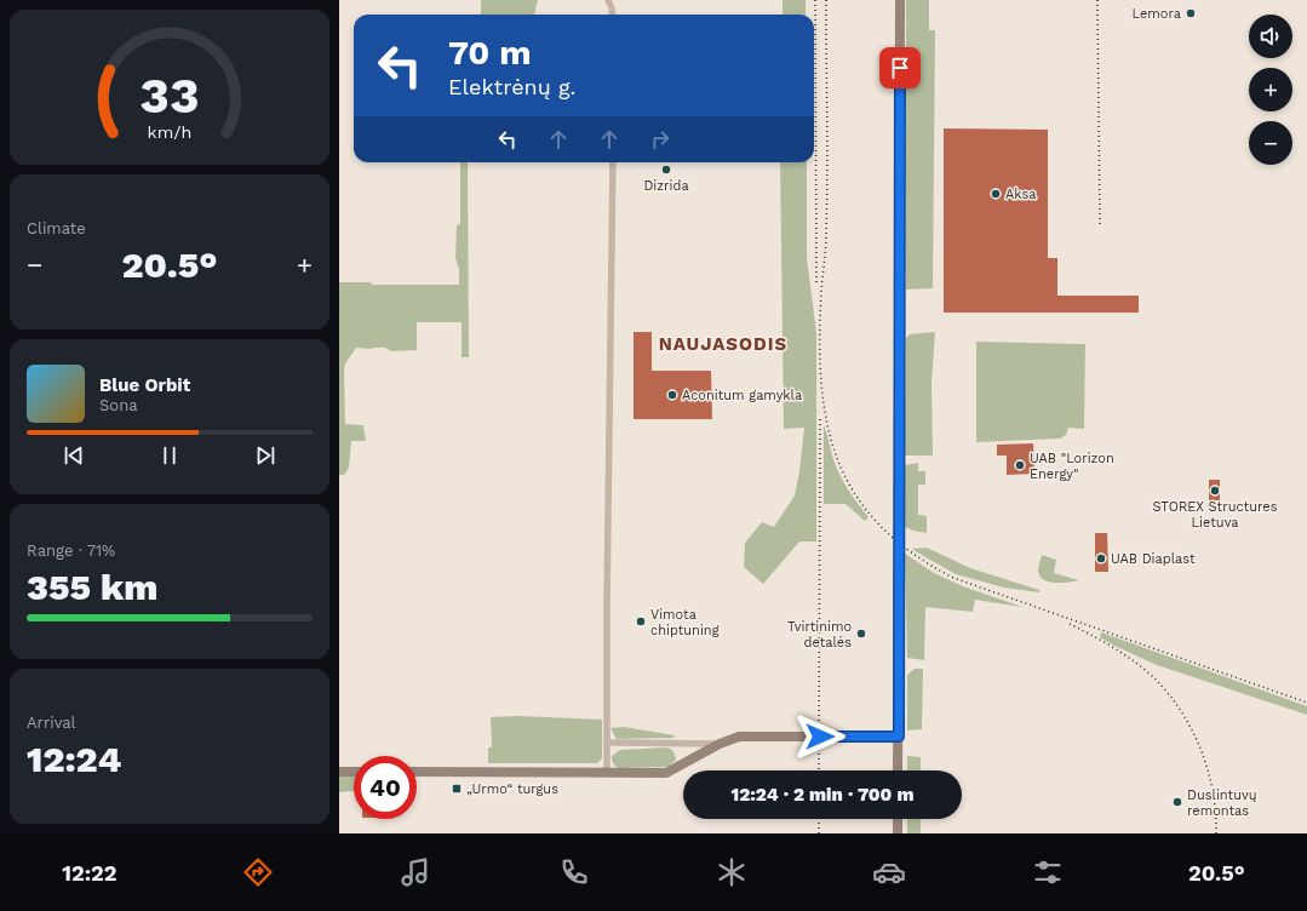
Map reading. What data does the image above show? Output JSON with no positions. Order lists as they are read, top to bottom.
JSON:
{
  "districts": ["NAUJASODIS"],
  "places": {
    "other": [
      "Lemora",
      "Dizrida",
      "Aksa",
      "Aconitum gamykla",
      "UAB \"Lorizon Energy\"",
      "STOREX Structures Lietuva",
      "UAB Diaplast",
      "Vimota chiptuning",
      "Tvirtinimo detalės",
      "Duslintuvų remontas"
    ],
    "transit": ["„Urmo“ turgus"]
  },
  "page": {
    "map_buttons": ["+", "−"],
    "turn": ["70 m", "Elektrėnų g."],
    "tile": [
      "Climate",
      ["Range · 71%", "355 km"],
      ["Arrival", "12:24"]
    ],
    "heat": ["−", "20.5°", "+"],
    "song": ["Blue Orbit", "Sona"],
    "limit": "40",
    "trip": "12:24 · 2 min · 700 m",
    "tabs": ["12:22", "20.5°"],
    "gauge": ["33", "km/h"]
  }
}
